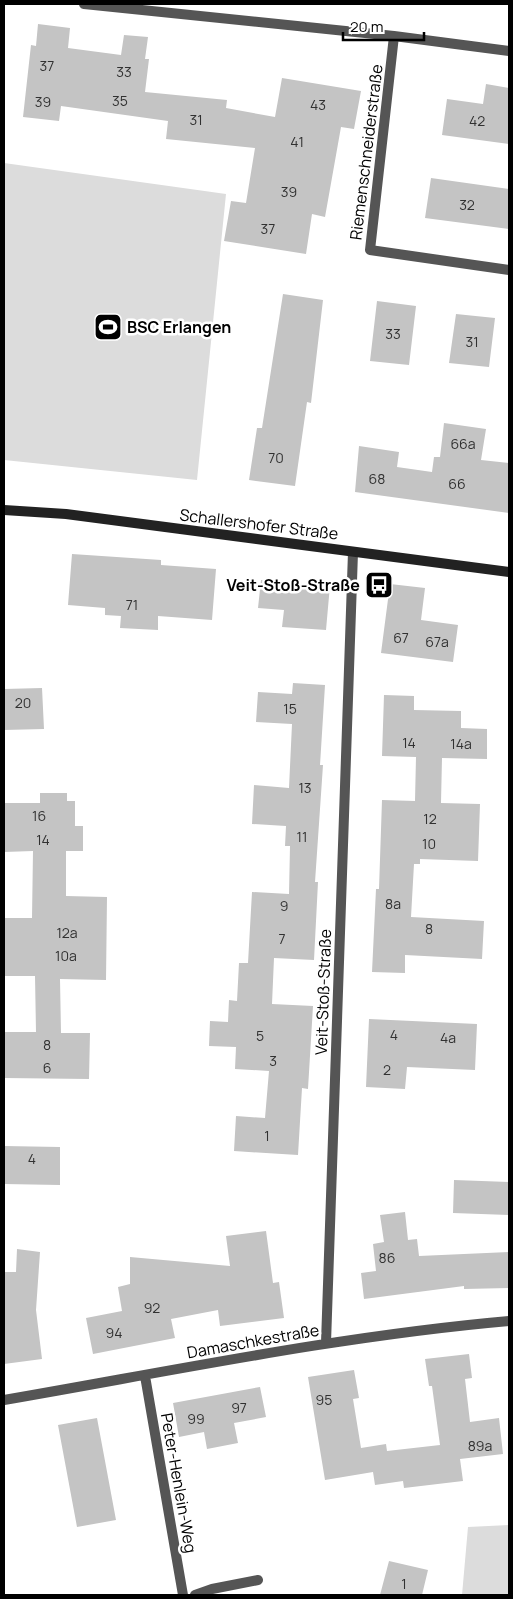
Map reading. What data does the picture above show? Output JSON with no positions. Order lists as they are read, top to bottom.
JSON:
{
  "streets": {
    "street": [
      "Riemenschneiderstraße",
      "Schallershofer Straße",
      "Veit-Stoß-Straße",
      "Damaschkestraße",
      "Peter-Henlein-Weg"
    ]
  },
  "crossings": [
    ["Schallershofer Straße", "Veit-Stoß-Straße"],
    ["Veit-Stoß-Straße", "Damaschkestraße"],
    ["Damaschkestraße", "Peter-Henlein-Weg"]
  ],
  "places": {
    "sports": ["BSC Erlangen"],
    "bus stop": ["Veit-Stoß-Straße"]
  },
  "house_numbers": [
    "37",
    "33",
    "35",
    "39",
    "43",
    "31",
    "42",
    "41",
    "39",
    "32",
    "37",
    "33",
    "31",
    "66a",
    "70",
    "68",
    "66",
    "71",
    "67",
    "67a",
    "20",
    "15",
    "14",
    "14a",
    "13",
    "16",
    "12",
    "11",
    "14",
    "10",
    "8a",
    "9",
    "8",
    "12a",
    "7",
    "10a",
    "4",
    "5",
    "4a",
    "8",
    "3",
    "6",
    "2",
    "1",
    "4",
    "86",
    "92",
    "94",
    "95",
    "97",
    "99",
    "89a",
    "1"
  ],
  "scale_bar": "20 m"
}
